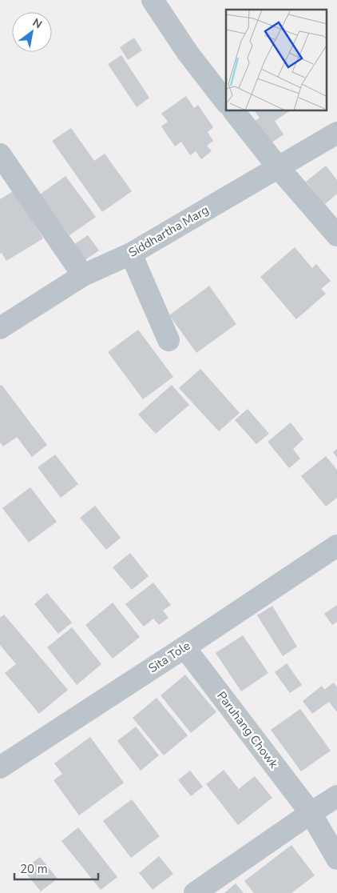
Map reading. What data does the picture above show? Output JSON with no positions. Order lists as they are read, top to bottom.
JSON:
{
  "streets": {
    "street": ["Siddhartha Marg", "Sita Tole", "Paruhang Chowk"]
  },
  "crossings": [
    ["Sita Tole", "Paruhang Chowk"]
  ],
  "scale_bar": "20 m",
  "north": "top right"
}
